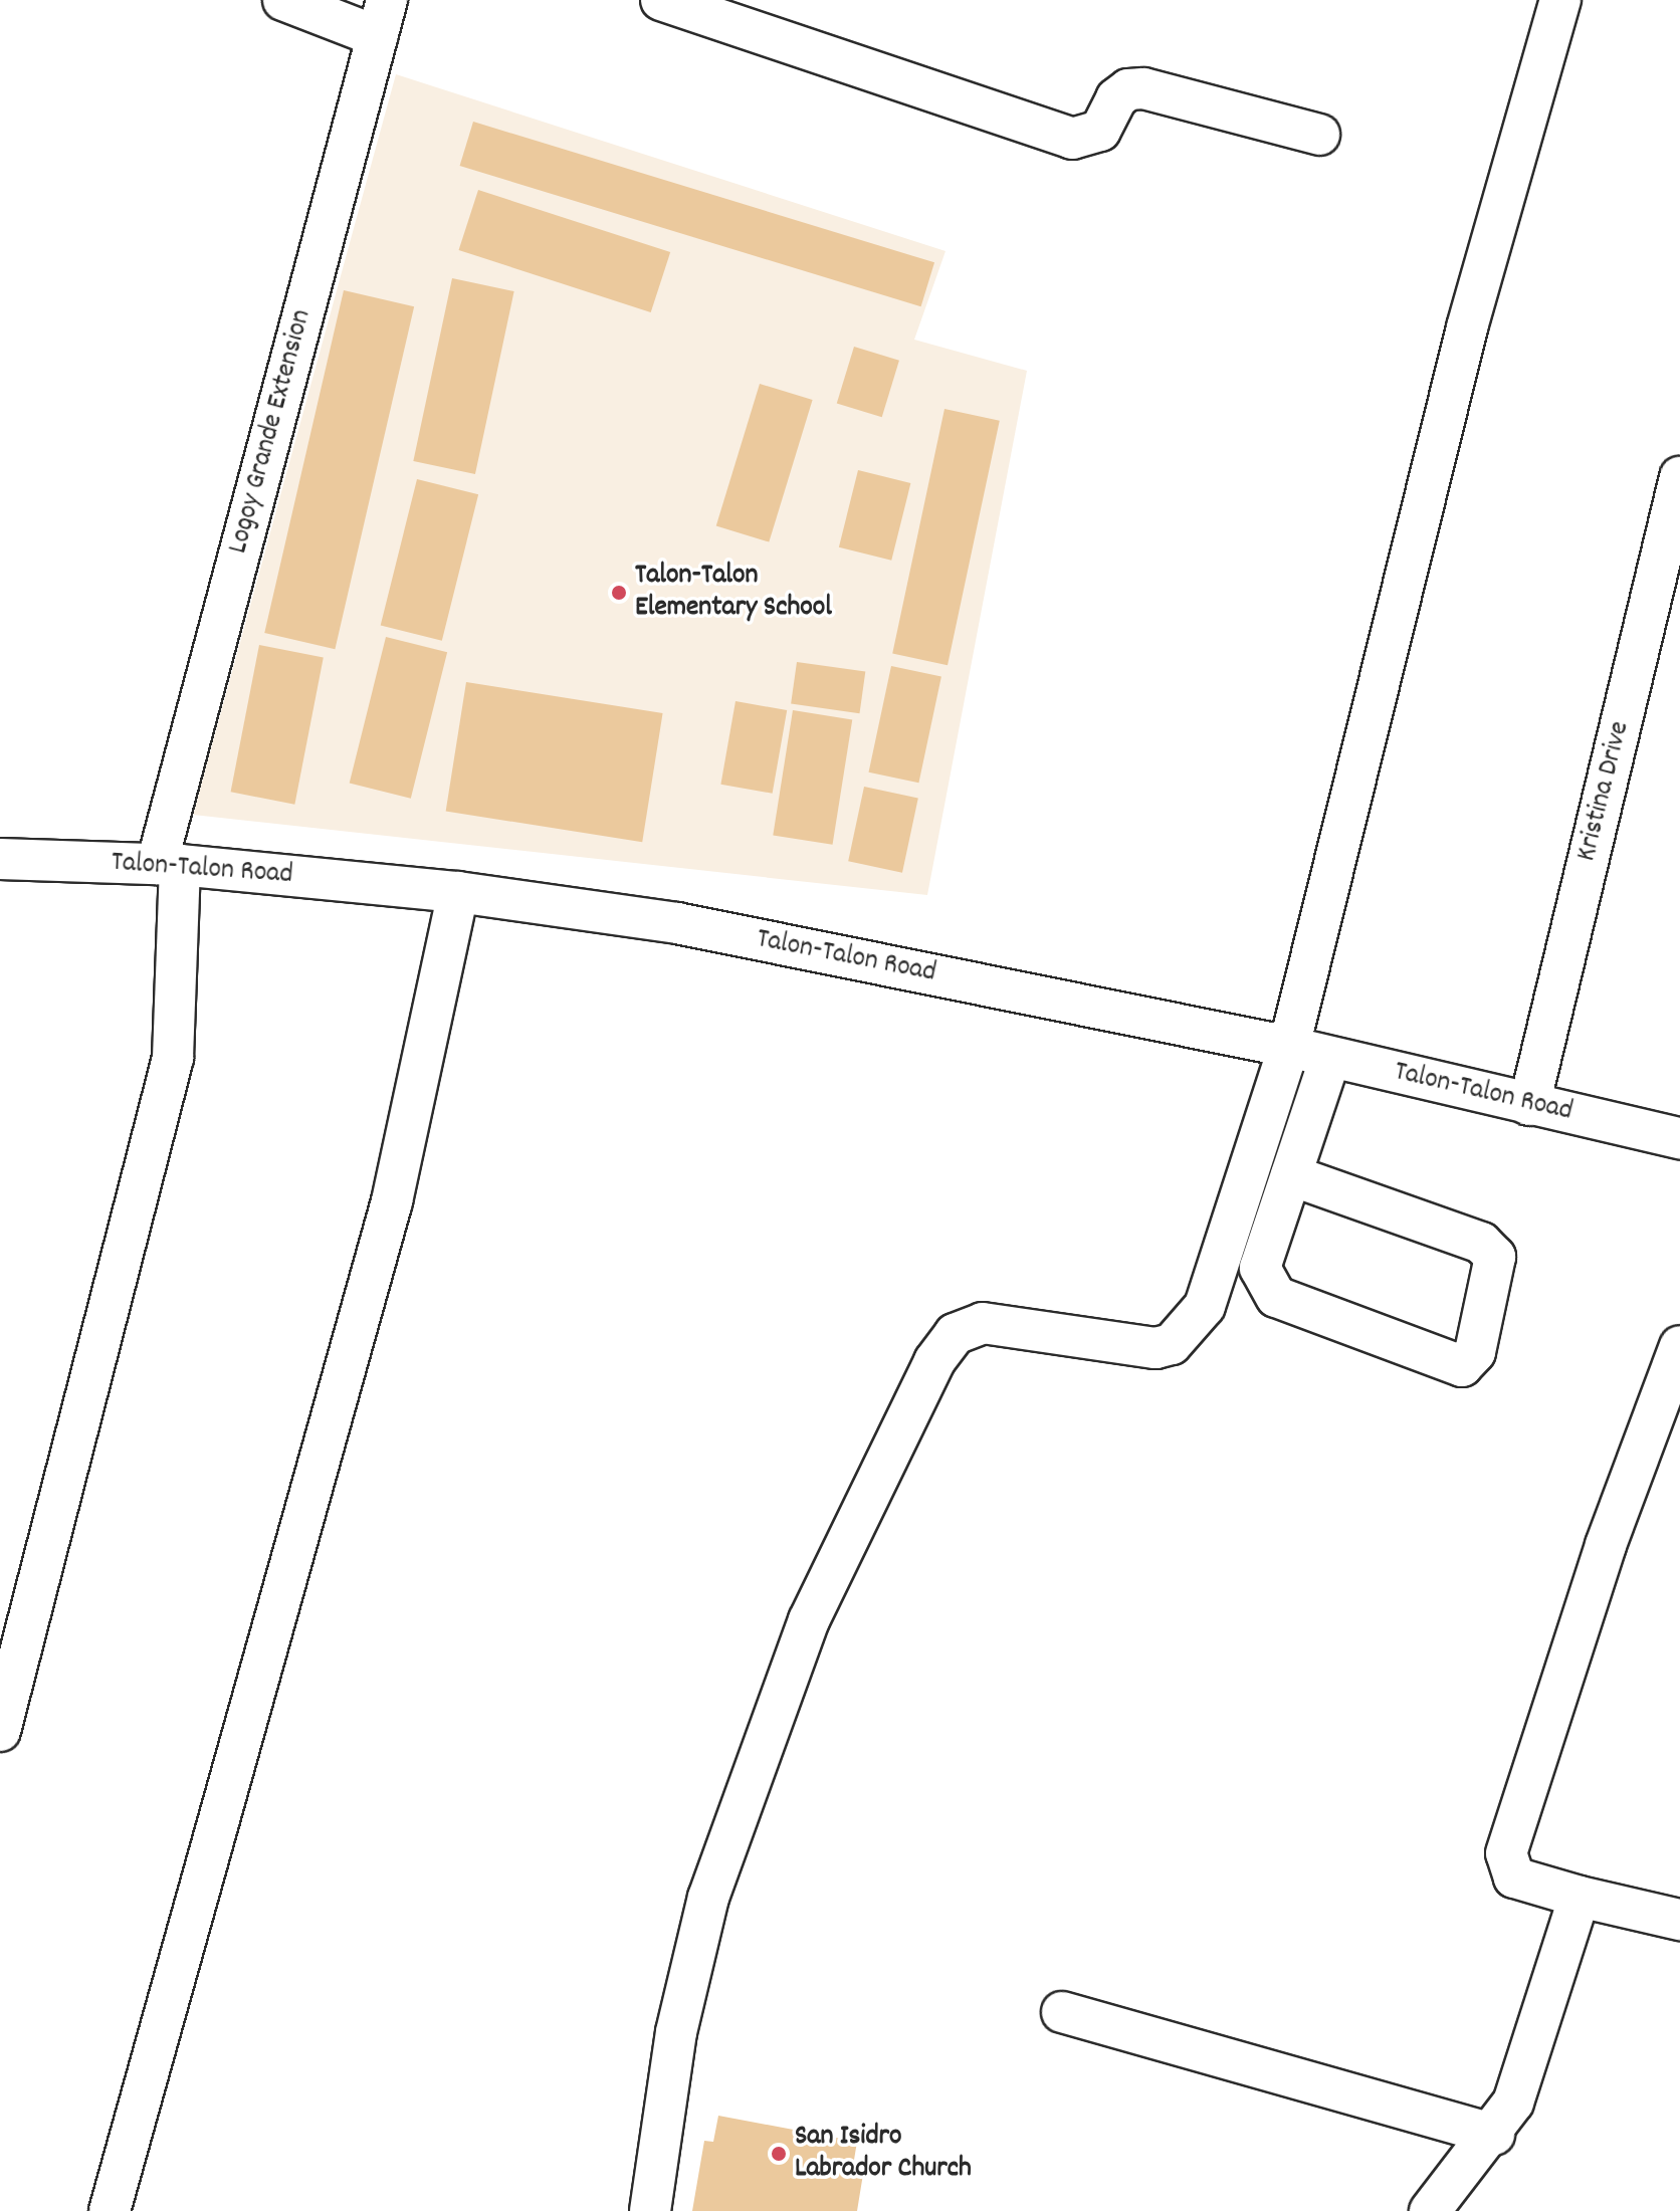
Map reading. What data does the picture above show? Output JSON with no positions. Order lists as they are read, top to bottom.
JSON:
{
  "streets": {
    "street": ["Logoy Grande Extension", "Kristina Drive", "Talon-Talon Road"]
  },
  "crossings": [
    ["Logoy Grande Extension", "Talon-Talon Road"],
    ["Kristina Drive", "Talon-Talon Road"]
  ],
  "places": ["Talon-Talon Elementary School", "San Isidro Labrador Church"]
}
